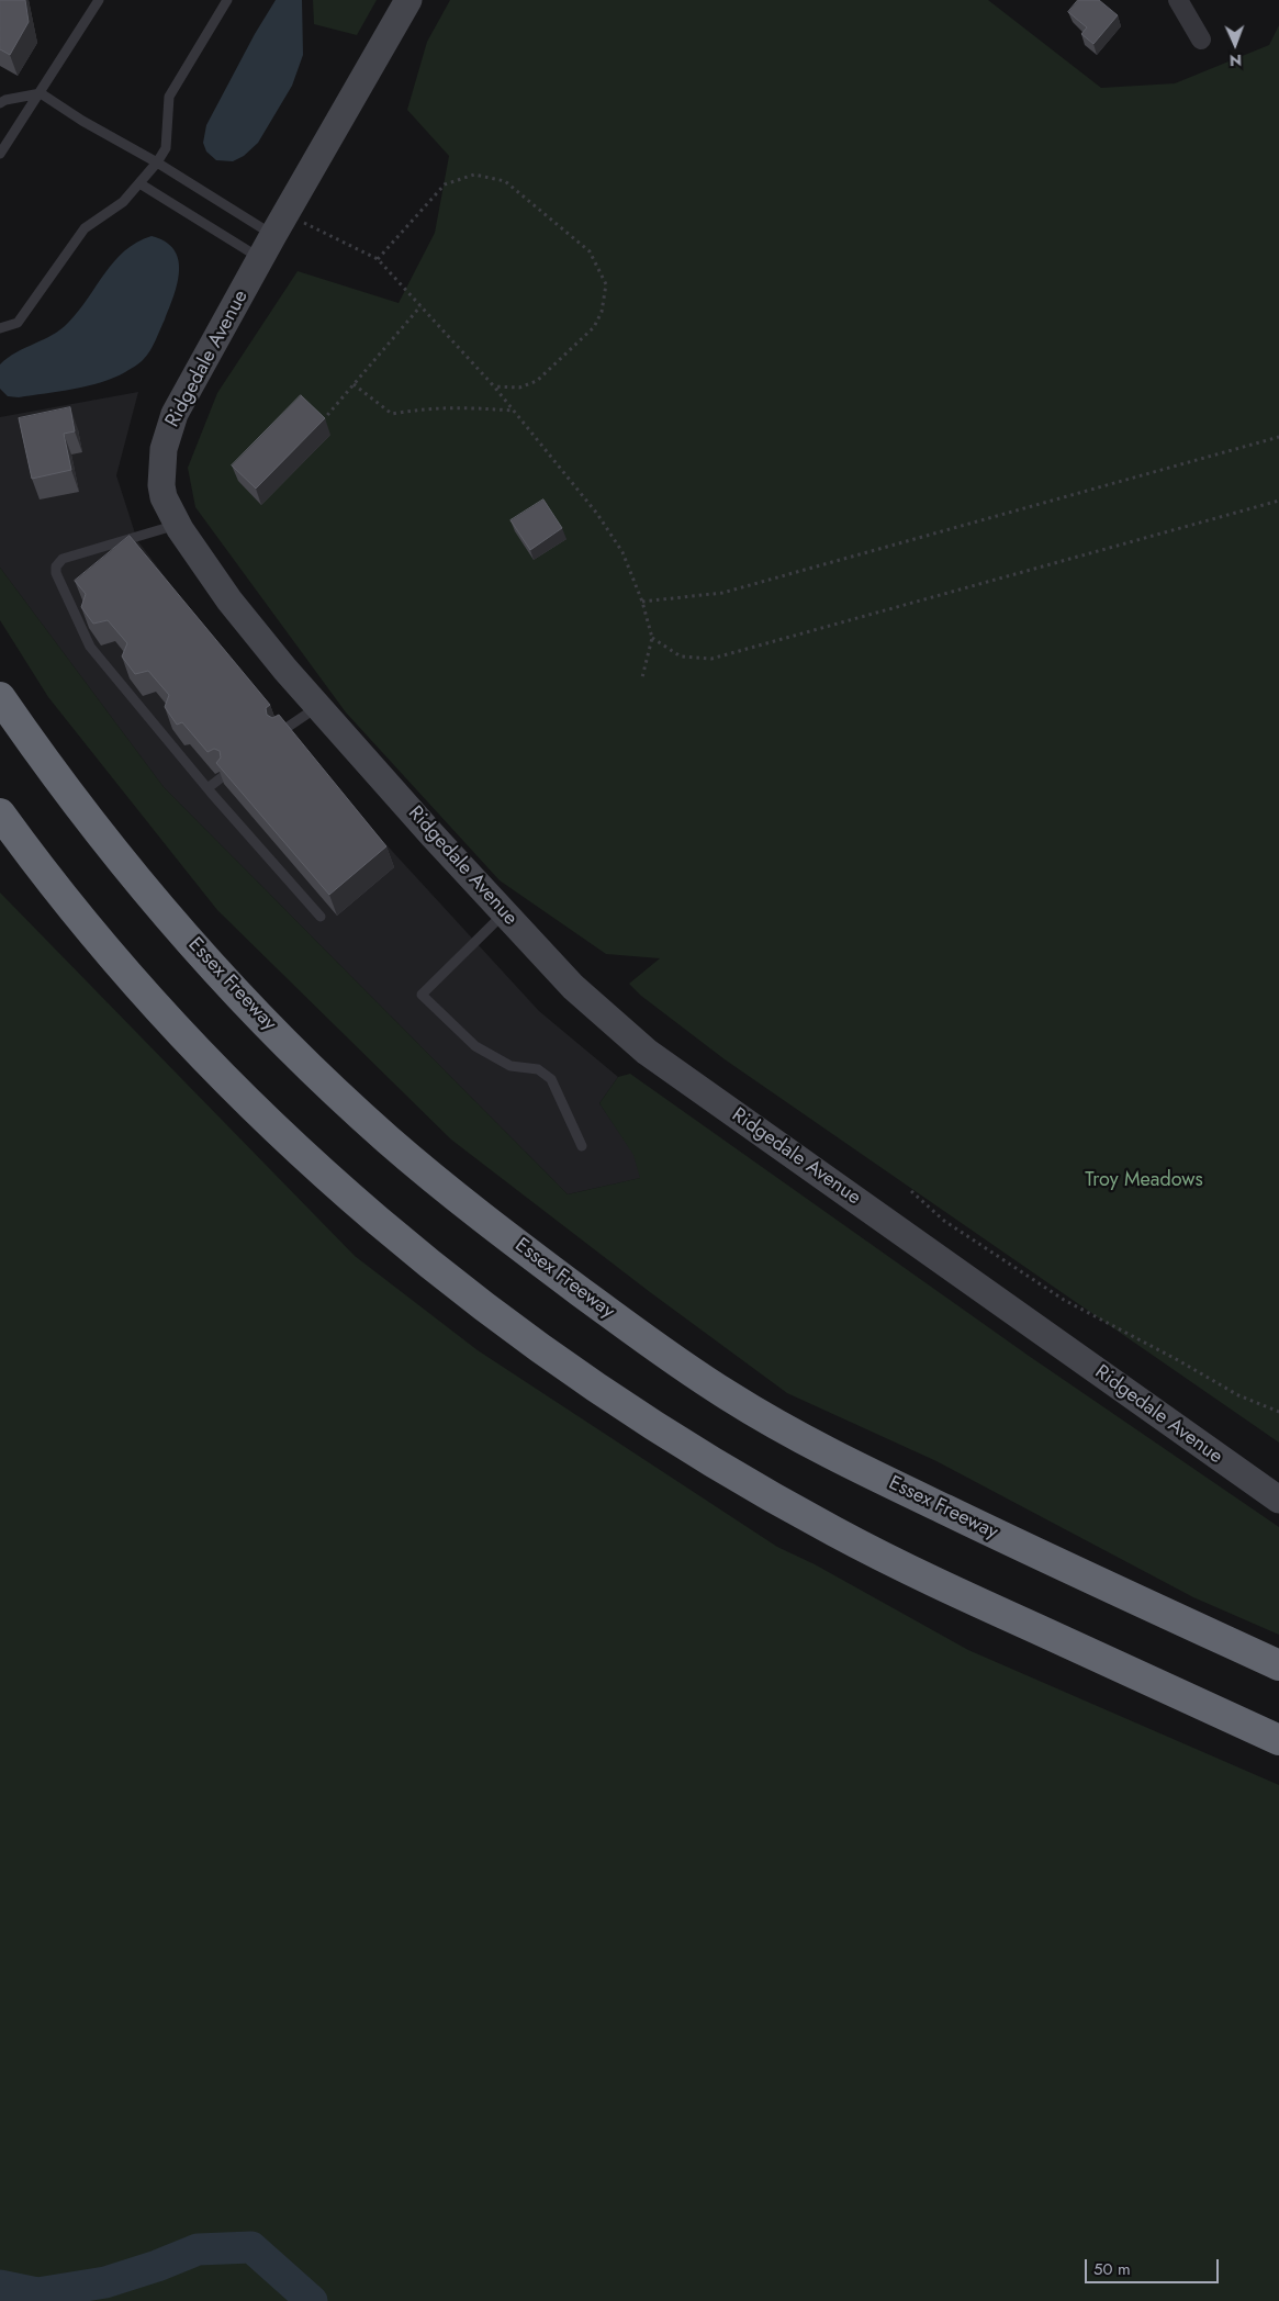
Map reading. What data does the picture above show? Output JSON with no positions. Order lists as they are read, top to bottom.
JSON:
{
  "streets": {
    "highway": ["Essex Freeway"],
    "main road": ["Ridgedale Avenue"]
  },
  "parks": ["Troy Meadows"],
  "scale_bar": "50 m",
  "north": "bottom"
}
